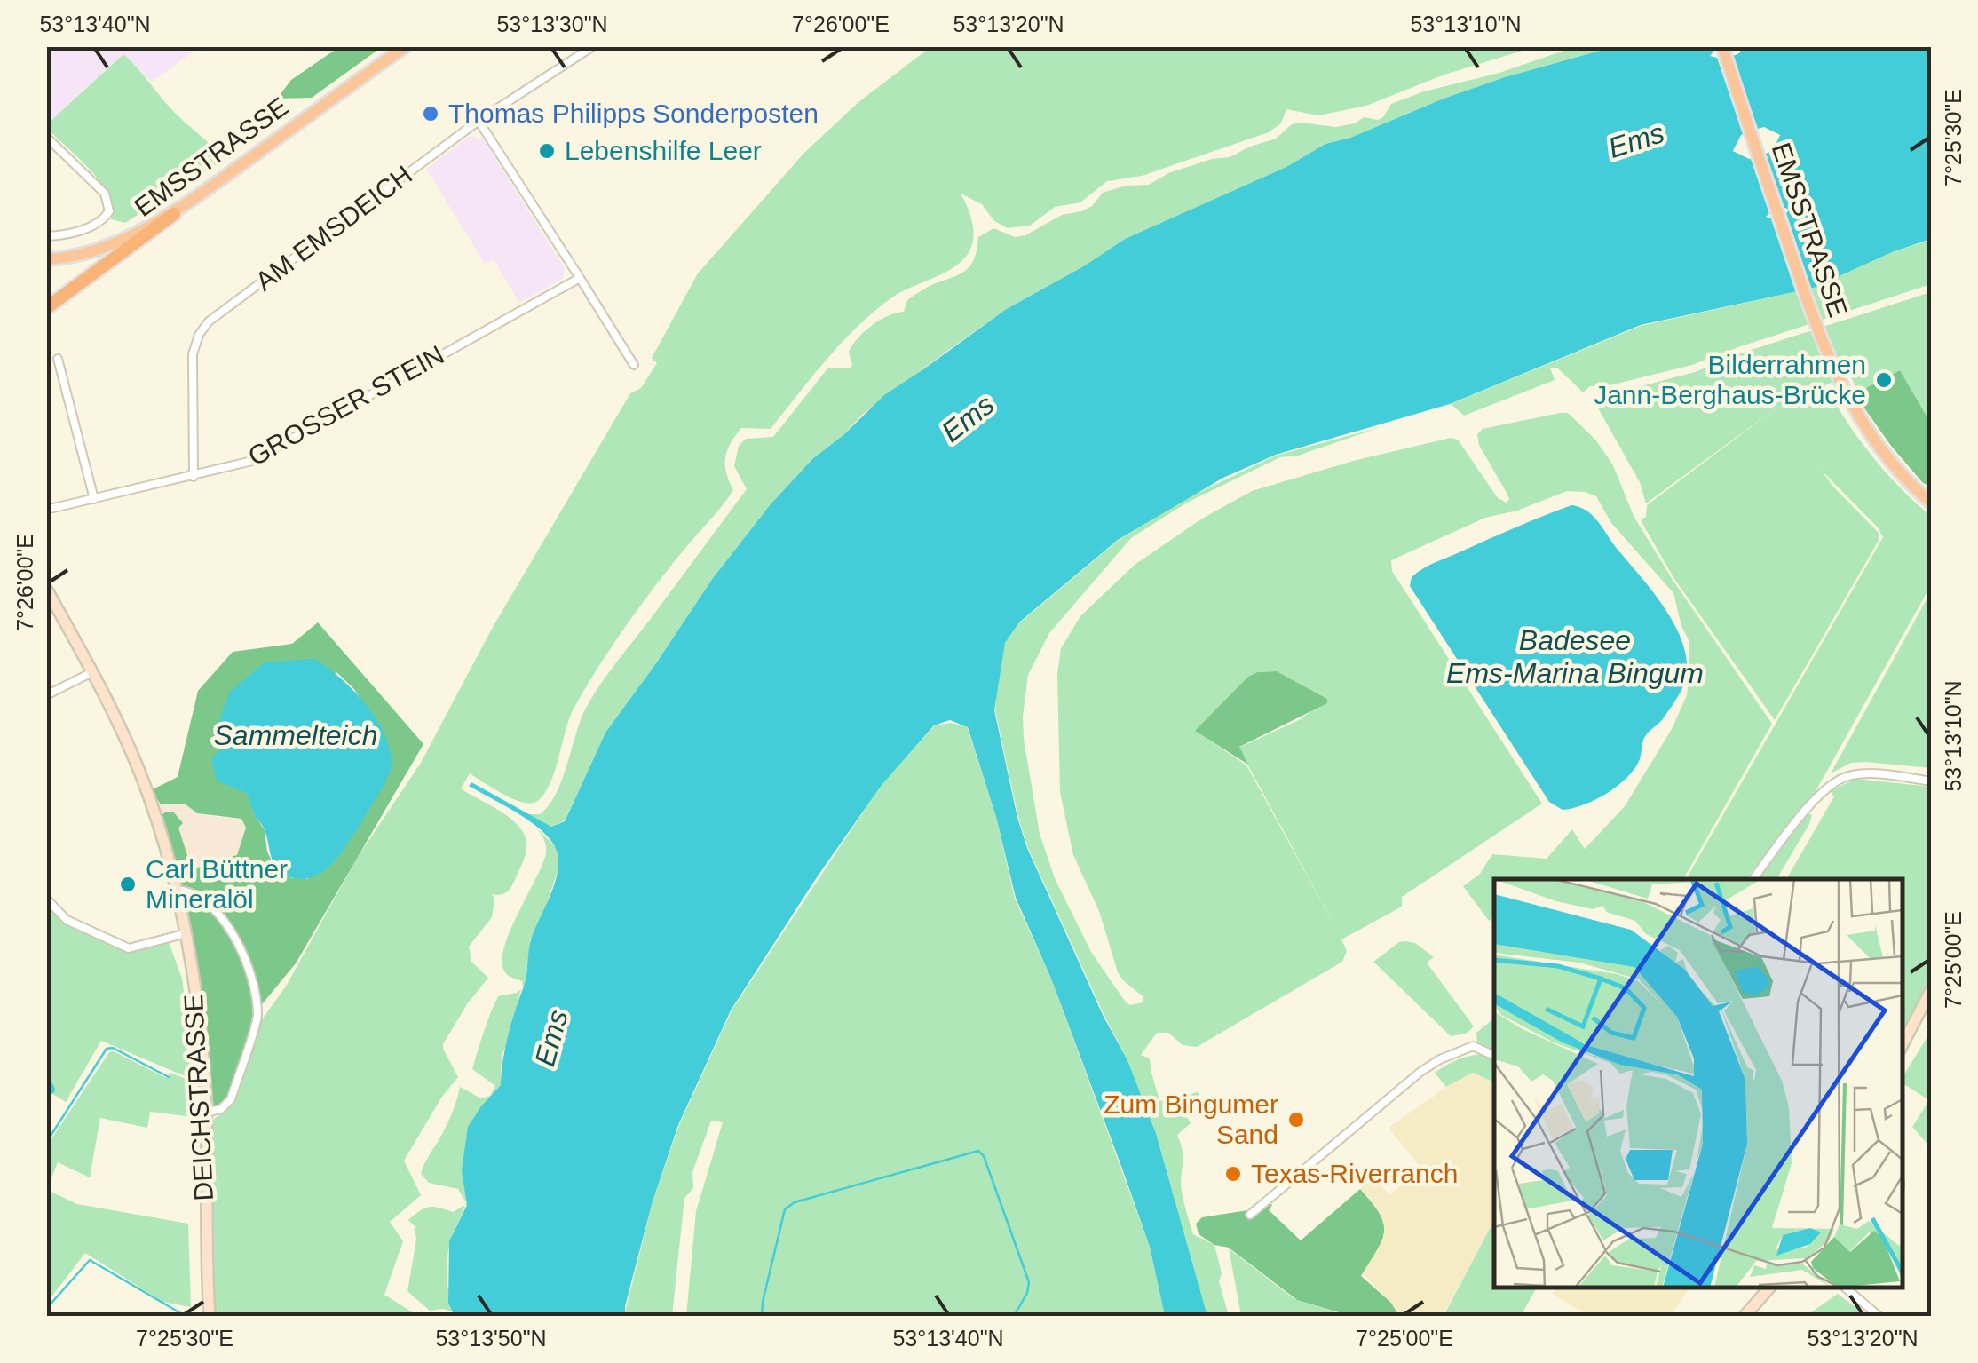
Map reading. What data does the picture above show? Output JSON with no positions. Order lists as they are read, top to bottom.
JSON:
{
  "streets": {
    "highway": ["EMSSTRASSE"],
    "main road": ["DEICHSTRASSE"],
    "street": ["AM EMSDEICH", "GROSSER STEIN"]
  },
  "crossings": [
    ["AM EMSDEICH", "GROSSER STEIN"]
  ],
  "water": ["Ems", "Badesee Ems-Marina Bingum", "Sammelteich"],
  "places": [
    "Thomas Philipps Sonderposten",
    "Lebenshilfe Leer",
    "Bilderrahmen Jann-Berghaus-Brücke",
    "Carl Büttner Mineralöl",
    "Zum Bingumer Sand",
    "Texas-Riverranch"
  ],
  "coordinates": [
    "53°13'40\"N",
    "53°13'30\"N",
    "7°26'00\"E",
    "53°13'20\"N",
    "53°13'10\"N",
    "7°25'30\"E",
    "7°25'00\"E",
    "53°13'50\"N"
  ]
}
